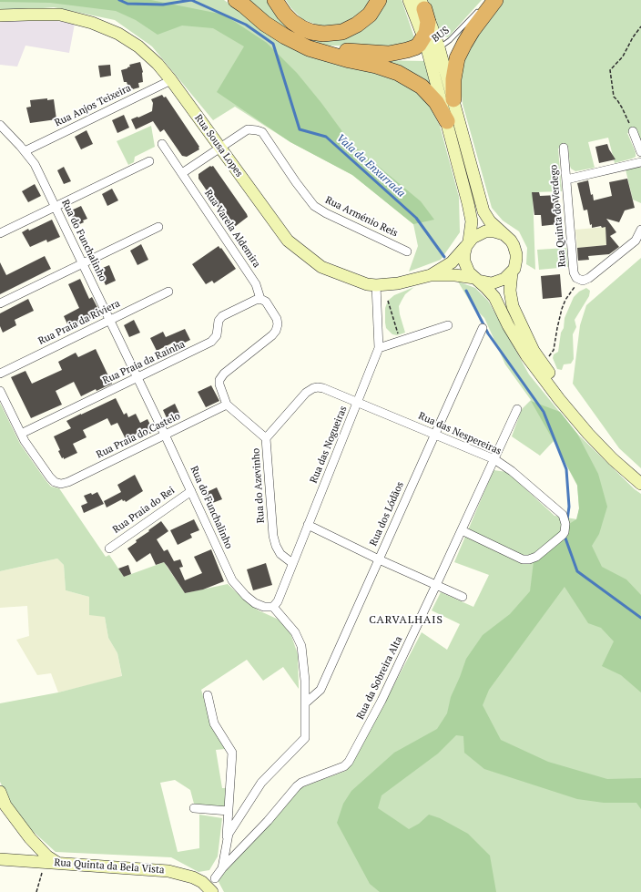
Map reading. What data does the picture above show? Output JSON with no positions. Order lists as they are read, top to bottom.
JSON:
{
  "streets": {
    "main road": ["Rua Sousa Lopes", "Rua Quinta da Bela Vista"],
    "street": [
      "Rua Anjos Teixeira",
      "Rua Quinta do Verdego",
      "Rua Arménio Reis",
      "Rua Varela Aldemira",
      "Rua do Funchalinho",
      "Rua Praia da Riviera",
      "Rua Praia da Rainha",
      "Rua das Nespereiras",
      "Rua Praia do Castelo",
      "Rua das Nogueiras",
      "Rua do Azevinho",
      "Rua Praia do Rei",
      "Rua dos Lódãos",
      "Rua da Sobreira Alta"
    ],
    "lane": ["BUS"]
  },
  "crossings": [
    ["Rua Anjos Teixeira", "Rua Sousa Lopes"],
    ["Rua Anjos Teixeira", "Rua do Funchalinho"],
    ["Rua Sousa Lopes", "Rua Arménio Reis"],
    ["Rua Sousa Lopes", "Rua das Nogueiras"],
    ["Rua Varela Aldemira", "Rua Praia da Rainha"],
    ["Rua Varela Aldemira", "Rua do Azevinho"],
    ["Rua do Funchalinho", "Rua Praia da Riviera"],
    ["Rua do Funchalinho", "Rua Praia da Rainha"],
    ["Rua do Funchalinho", "Rua Praia do Castelo"],
    ["Rua do Funchalinho", "Rua das Nogueiras"],
    ["Rua do Funchalinho", "Rua Praia do Rei"],
    ["Rua Praia da Rainha", "Rua Praia do Castelo"],
    ["Rua Praia da Rainha", "Rua do Azevinho"],
    ["Rua das Nespereiras", "Rua das Nogueiras"],
    ["Rua das Nespereiras", "Rua do Azevinho"],
    ["Rua das Nespereiras", "Rua dos Lódãos"],
    ["Rua das Nespereiras", "Rua da Sobreira Alta"],
    ["Rua Praia do Castelo", "Rua do Azevinho"],
    ["Rua das Nogueiras", "Rua do Azevinho"]
  ],
  "districts": ["CARVALHAIS"],
  "water": ["Vala da Enxurrada"]
}
